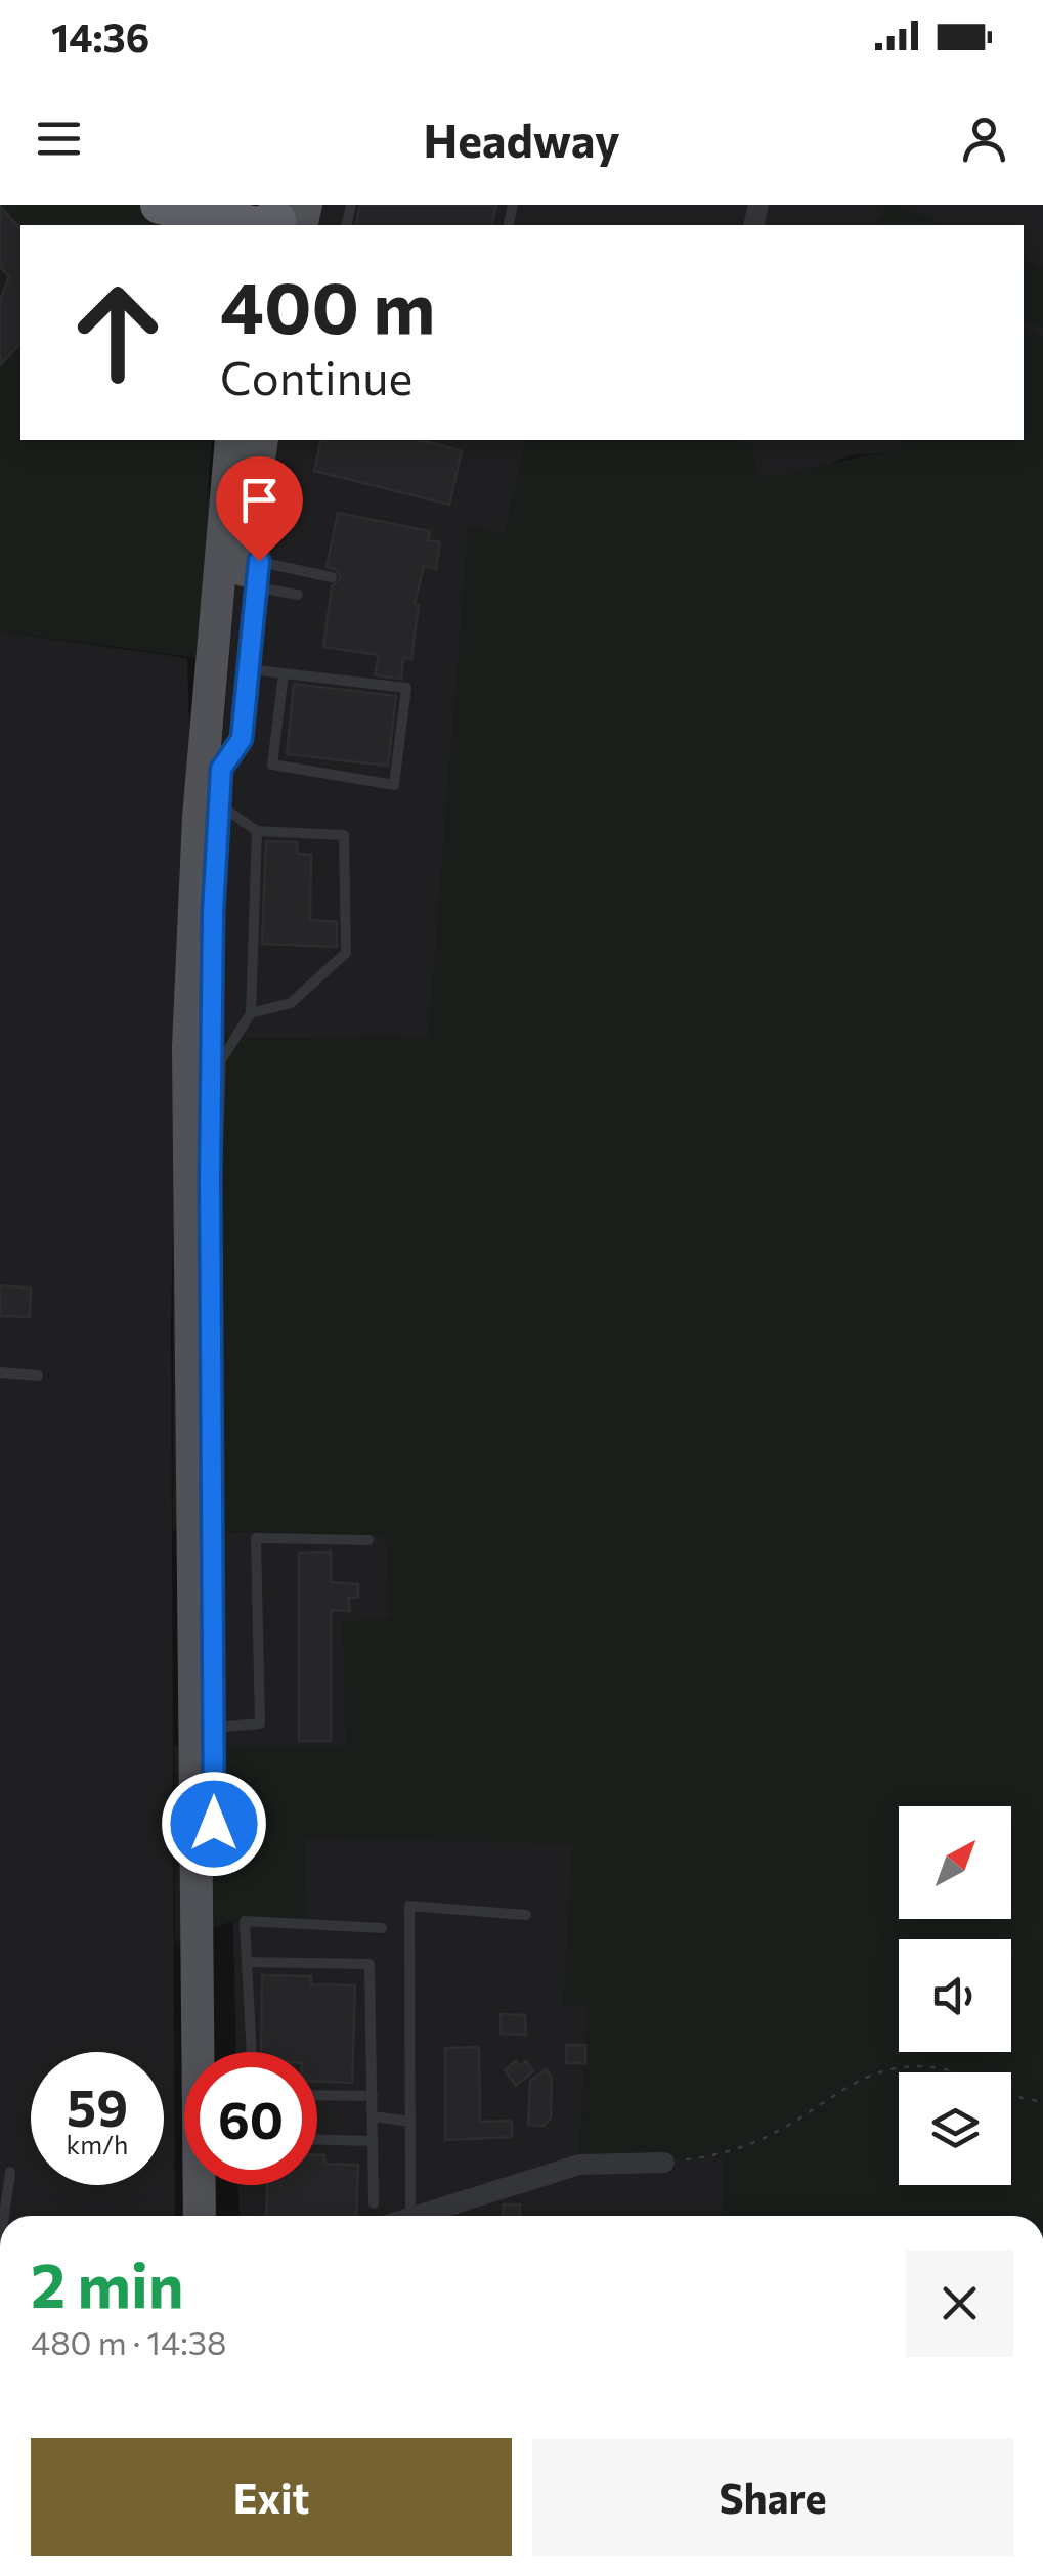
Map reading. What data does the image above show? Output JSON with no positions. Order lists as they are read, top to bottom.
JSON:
{
  "north": "top right",
  "page": {
    "status": "14:36",
    "header": "Headway",
    "turn": ["400 m", "Continue"],
    "speed": "59 km/h",
    "limit": "60",
    "heading": ["2 min", "480 m · 14:38"],
    "buttons": ["Exit", "Share"]
  }
}
